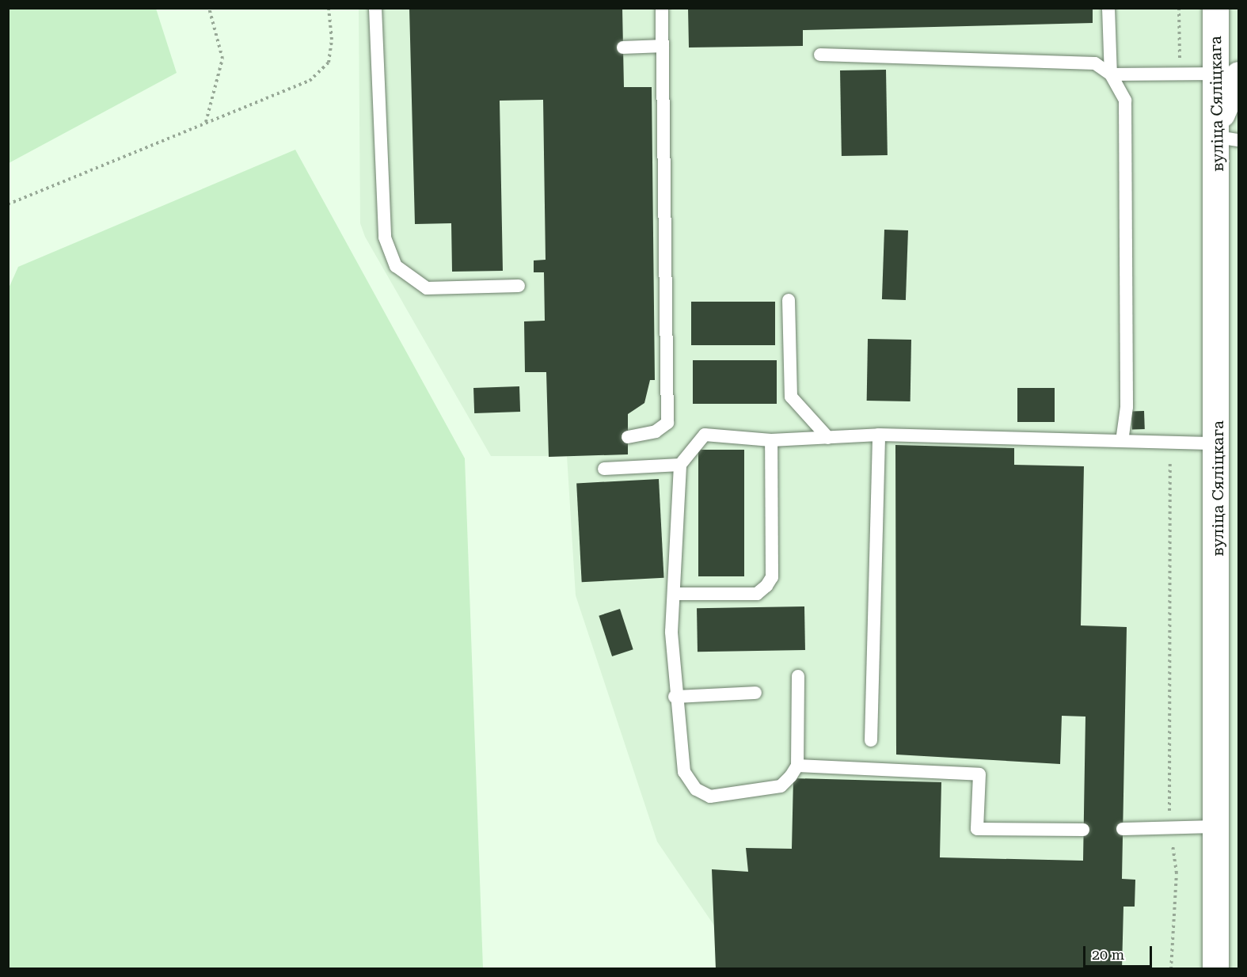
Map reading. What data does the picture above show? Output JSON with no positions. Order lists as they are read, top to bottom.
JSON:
{
  "streets": {
    "street": ["вуліца Сяліцкага"]
  },
  "scale_bar": "20 m"
}
